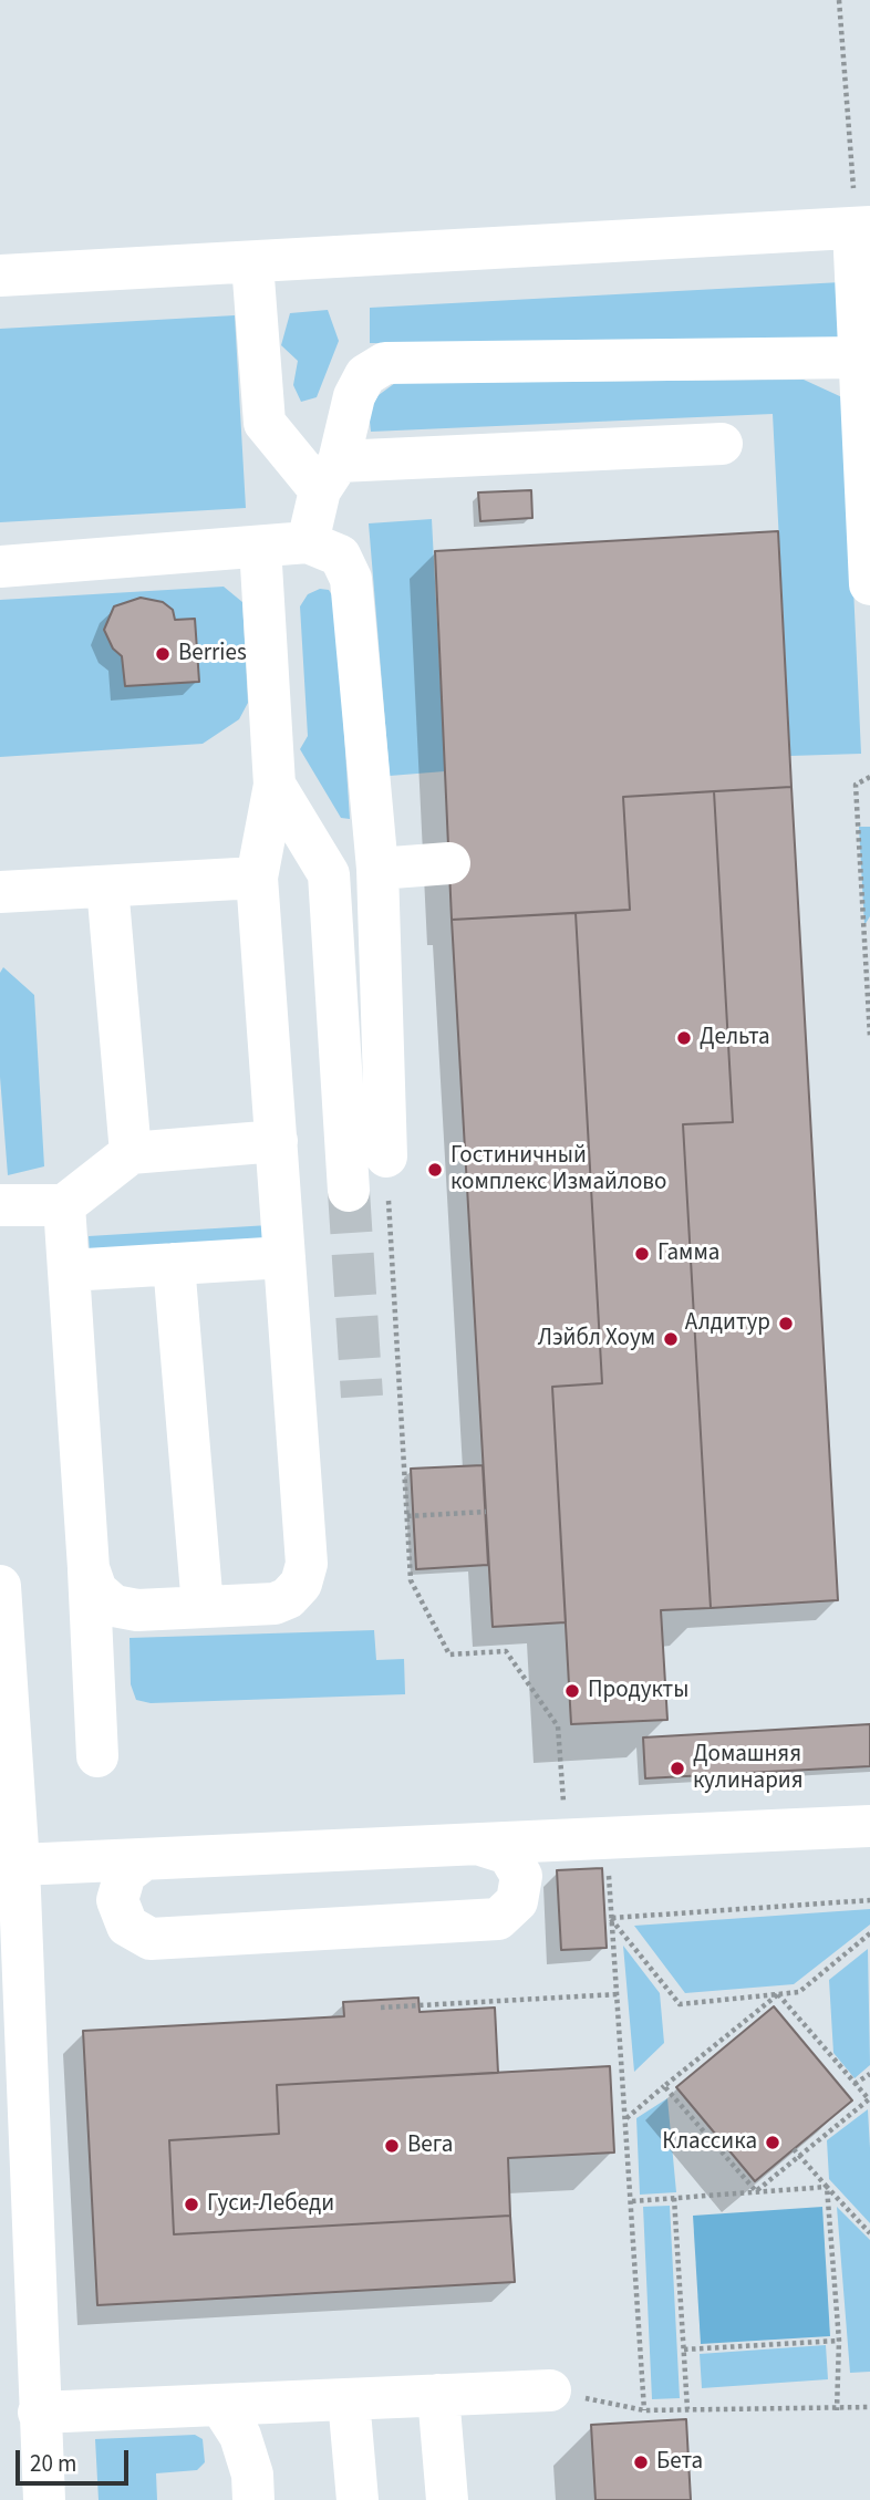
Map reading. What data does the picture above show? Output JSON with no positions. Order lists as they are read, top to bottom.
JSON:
{
  "places": [
    "Berries",
    "Дельта",
    "Гостиничный комплекс Измайлово",
    "Гамма",
    "Алдитур",
    "Лэйбл Хоум",
    "Продукты",
    "Домашняя кулинария",
    "Классика",
    "Вега",
    "Гуси-Лебеди",
    "Бета"
  ],
  "scale_bar": "20 m"
}
